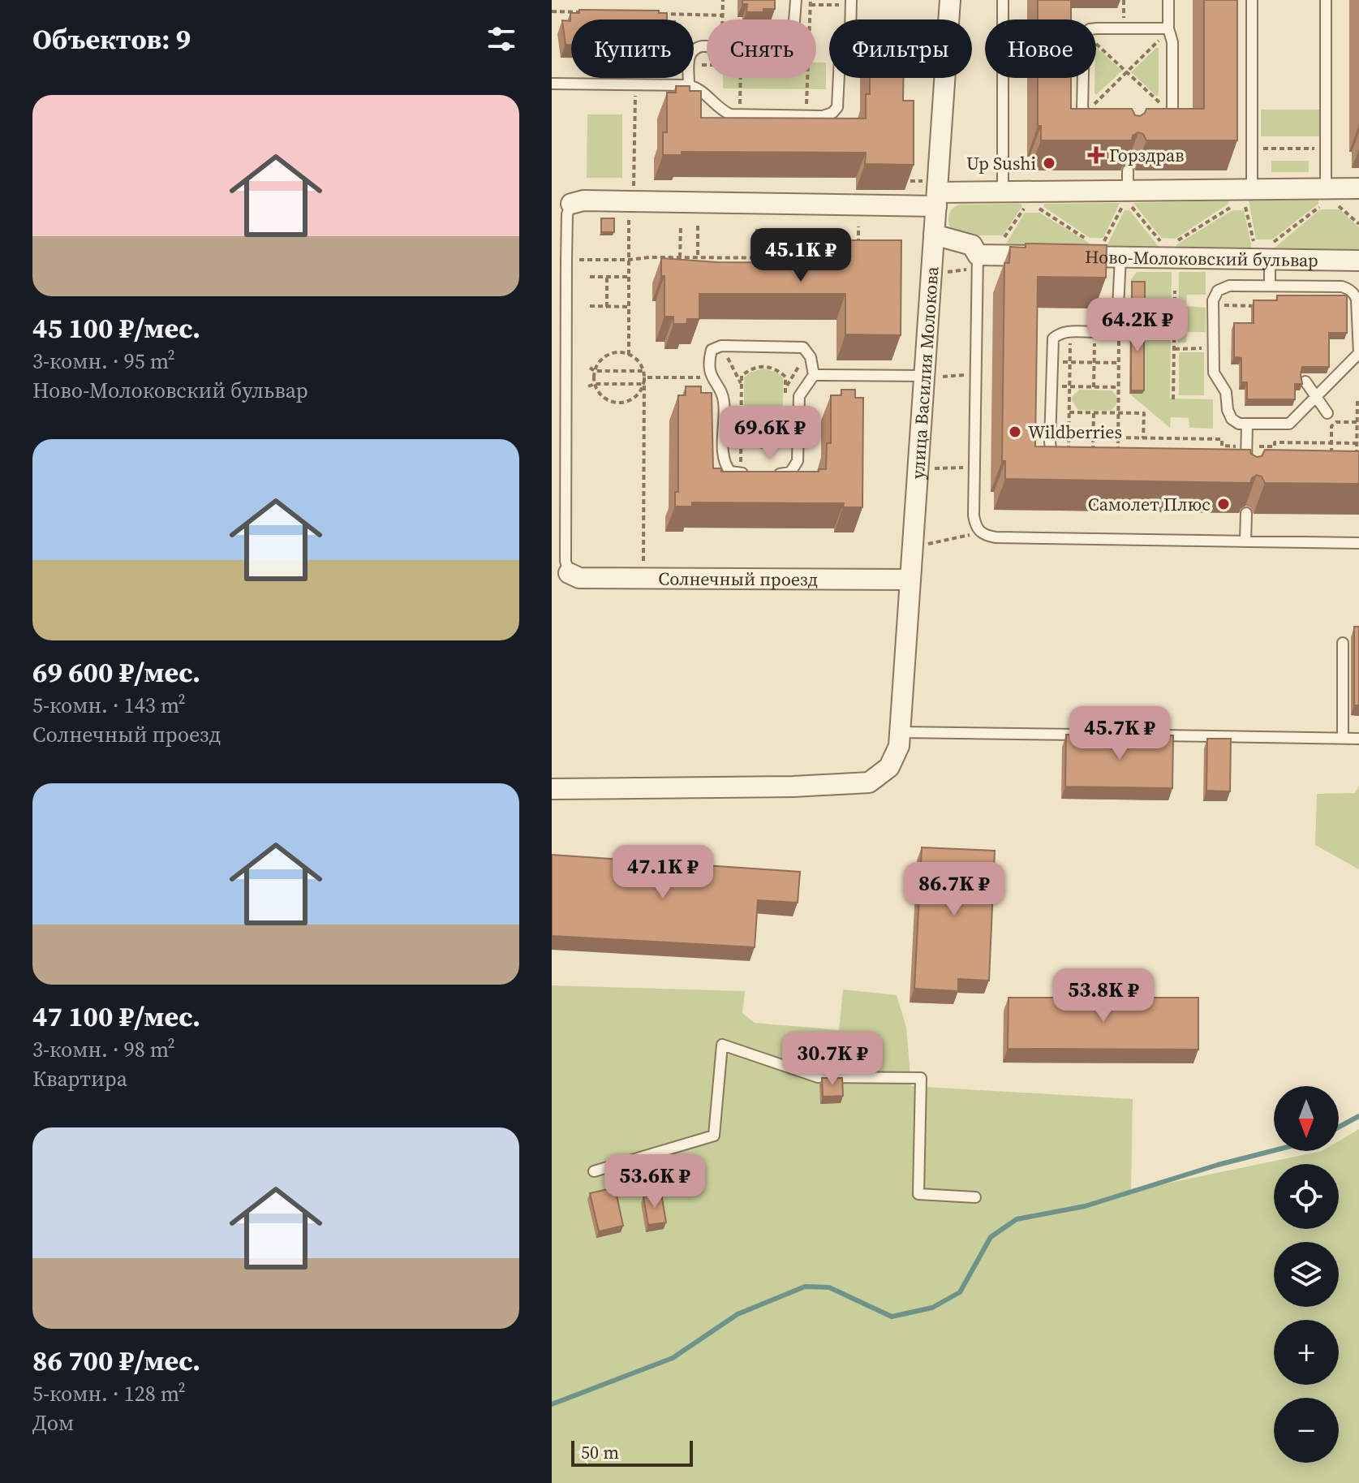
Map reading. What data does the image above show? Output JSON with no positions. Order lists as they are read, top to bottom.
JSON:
{
  "streets": {
    "street": ["Ново-Молоковский бульвар", "улица Василия Молокова", "Солнечный проезд"]
  },
  "crossings": [
    ["Ново-Молоковский бульвар", "улица Василия Молокова"],
    ["улица Василия Молокова", "Солнечный проезд"]
  ],
  "places": {
    "health": ["Горздрав"],
    "other": ["Up Sushi", "Wildberries", "Самолет Плюс"]
  },
  "scale_bar": "50 m",
  "north": "bottom",
  "page": {
    "heading": "Объектов: 9",
    "chip": [
      "Купить",
      "Снять",
      "Фильтры",
      "Новое"
    ],
    "list": [
      {
        "name": "45 100 ₽/мес.",
        "note": "3-комн. · 95 m² · Ново-Молоковский бульвар"
      },
      {
        "name": "69 600 ₽/мес.",
        "note": "5-комн. · 143 m² · Солнечный проезд"
      },
      {
        "name": "47 100 ₽/мес.",
        "note": "3-комн. · 98 m² · Квартира"
      },
      {
        "name": "86 700 ₽/мес.",
        "note": "5-комн. · 128 m² · Дом"
      }
    ],
    "price": [
      "45.1K ₽",
      "64.2K ₽",
      "69.6K ₽",
      "45.7K ₽",
      "47.1K ₽",
      "86.7K ₽",
      "53.8K ₽",
      "30.7K ₽",
      "53.6K ₽"
    ],
    "map_buttons": ["+", "−"],
    "scale": "50 m"
  }
}
